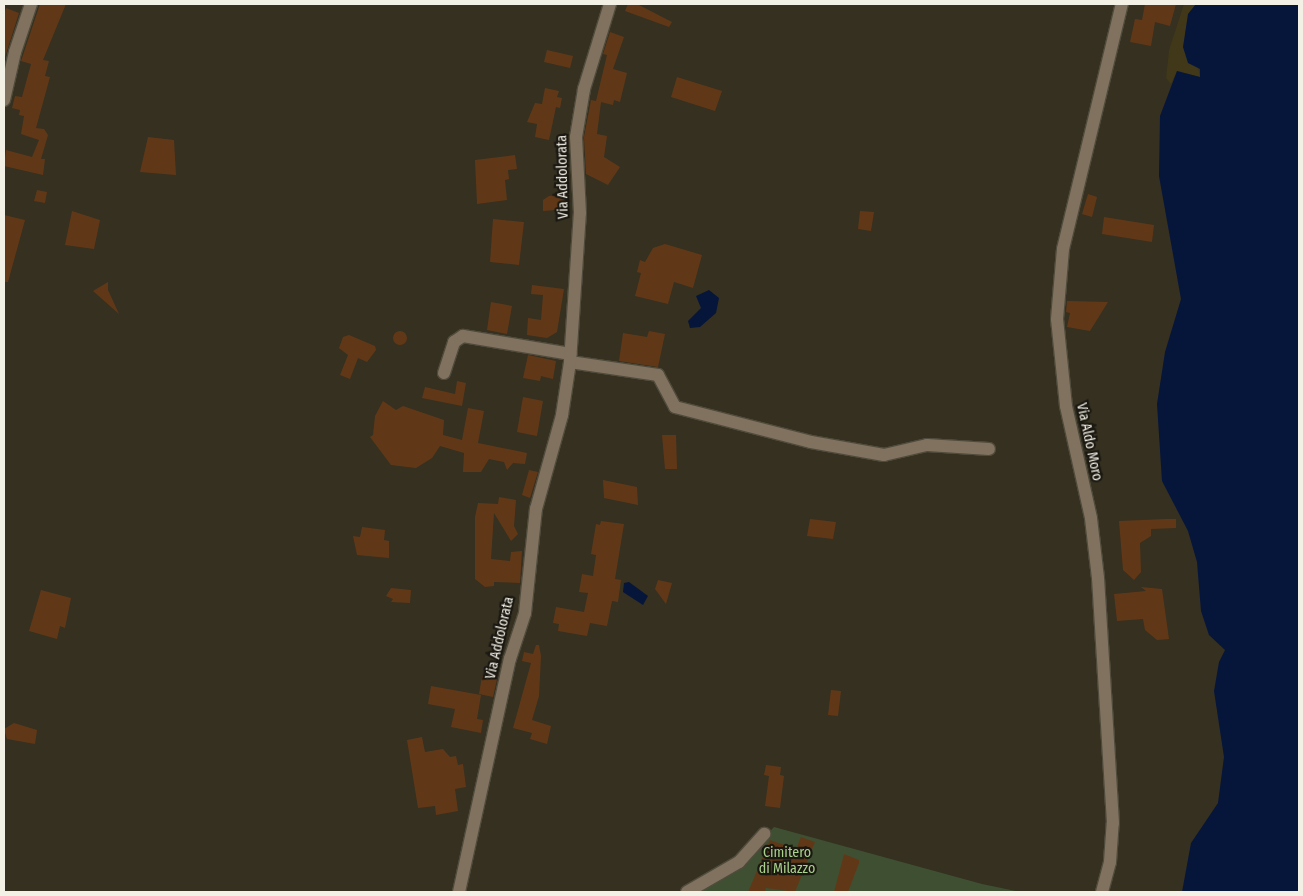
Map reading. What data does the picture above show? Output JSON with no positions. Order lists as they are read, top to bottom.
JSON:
{
  "streets": {
    "street": ["Via Addolorata", "Via Aldo Moro"]
  },
  "parks": ["Cimitero di Milazzo"]
}
